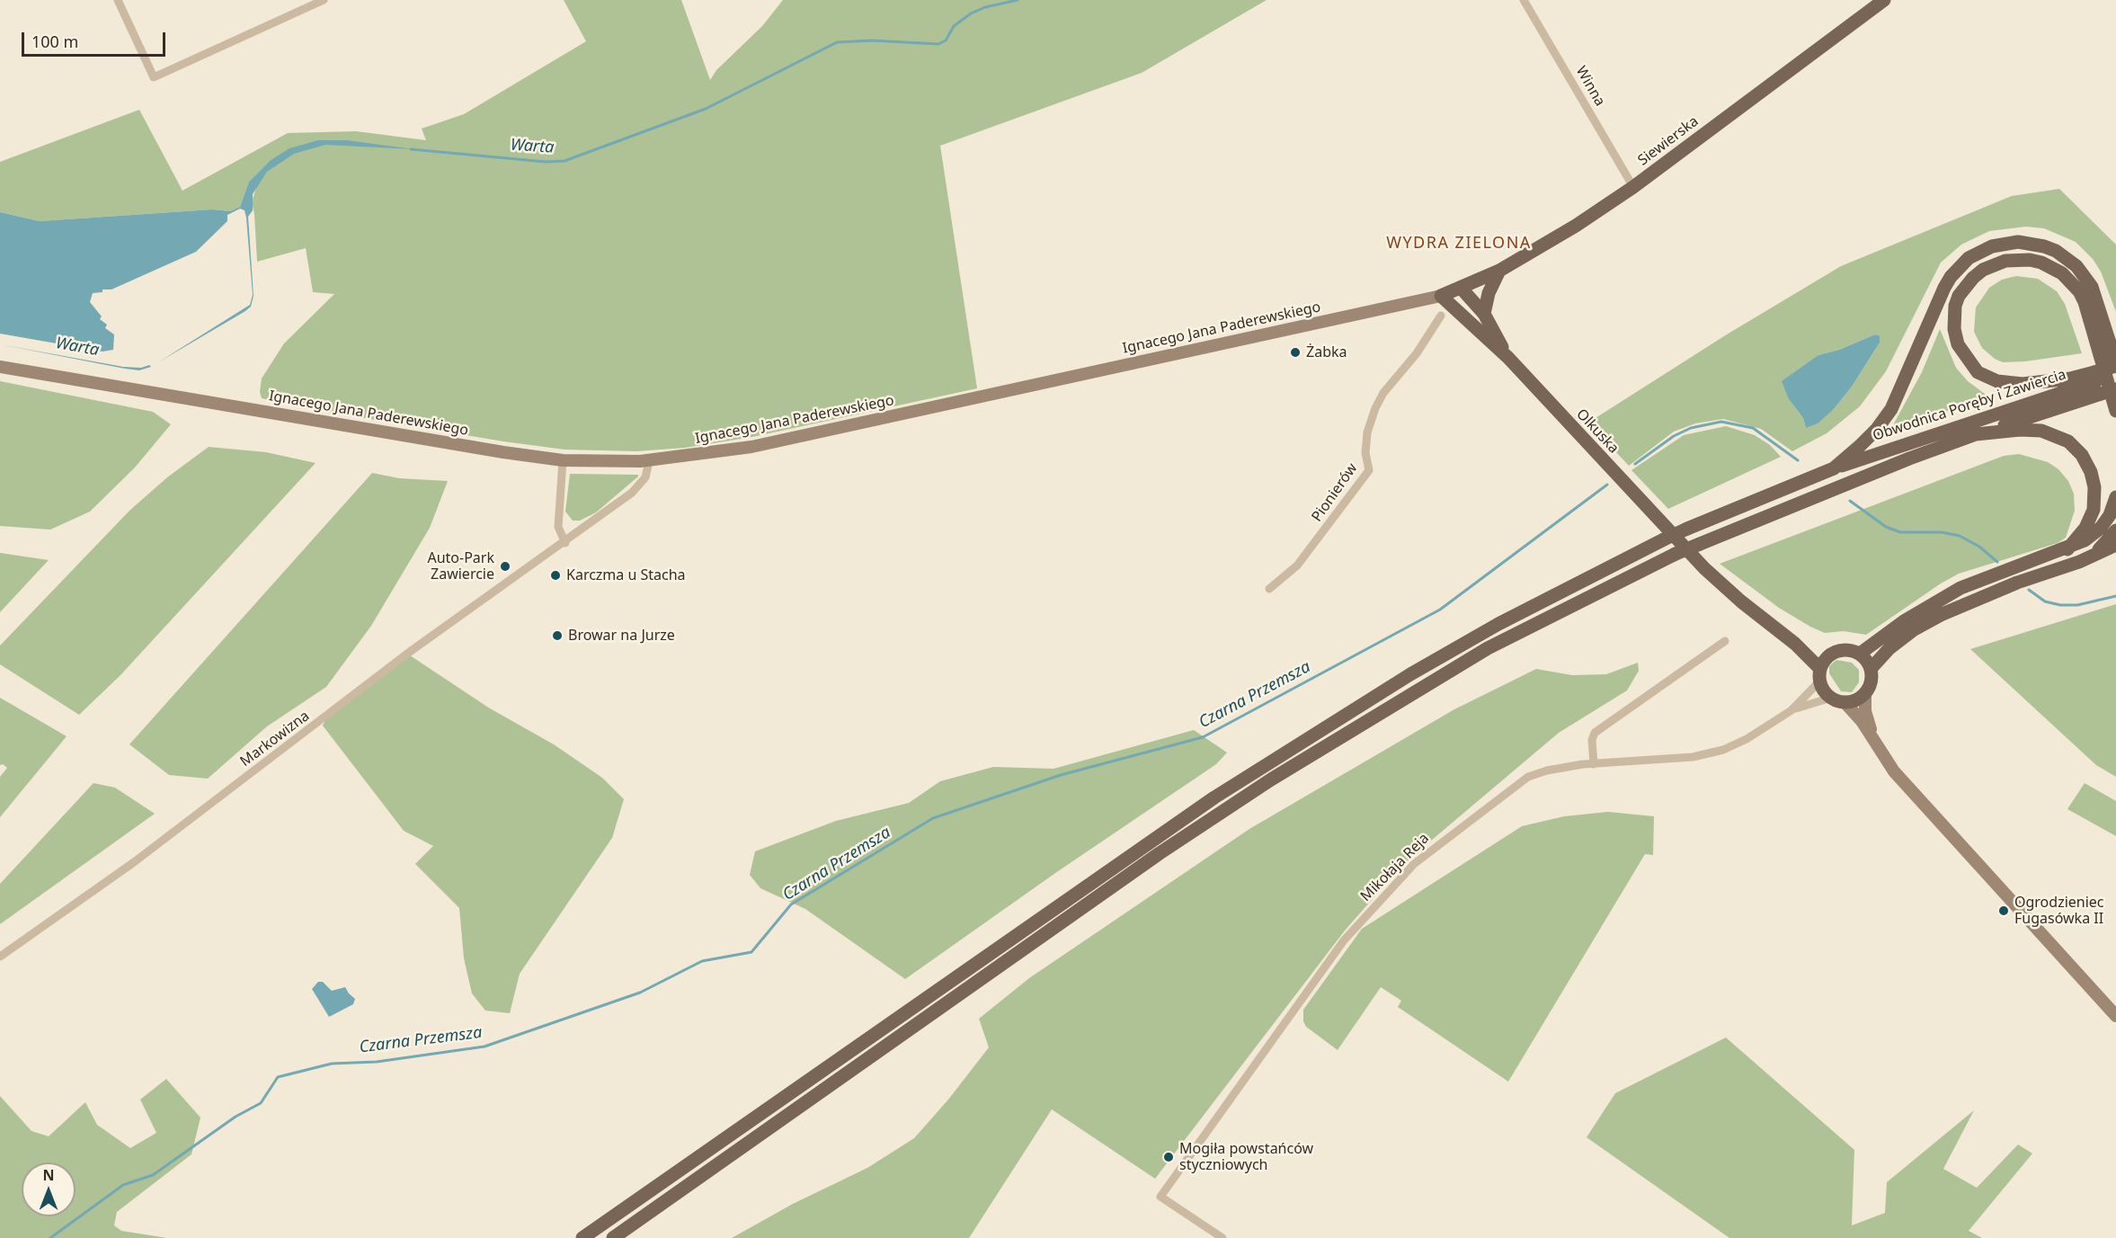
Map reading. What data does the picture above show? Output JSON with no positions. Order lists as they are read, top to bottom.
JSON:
{
  "streets": {
    "main road": [
      "Siewierska",
      "Ignacego Jana Paderewskiego",
      "Obwodnica Poręby i Zawiercia",
      "Olkuska"
    ],
    "street": [
      "Winna",
      "Pionierów",
      "Markowizna",
      "Mikołaja Reja"
    ]
  },
  "crossings": [
    ["Winna", "Siewierska"],
    ["Siewierska", "Ignacego Jana Paderewskiego"],
    ["Siewierska", "Olkuska"],
    ["Ignacego Jana Paderewskiego", "Olkuska"],
    ["Ignacego Jana Paderewskiego", "Markowizna"],
    ["Obwodnica Poręby i Zawiercia", "Olkuska"]
  ],
  "districts": ["WYDRA ZIELONA"],
  "water": ["Warta", "Czarna Przemsza"],
  "places": [
    "Żabka",
    "Auto-Park Zawiercie",
    "Karczma u Stacha",
    "Browar na Jurze",
    "Ogrodzieniec Fugasówka II",
    "Mogiła powstańców styczniowych"
  ],
  "scale_bar": "100 m",
  "north": "top"
}
